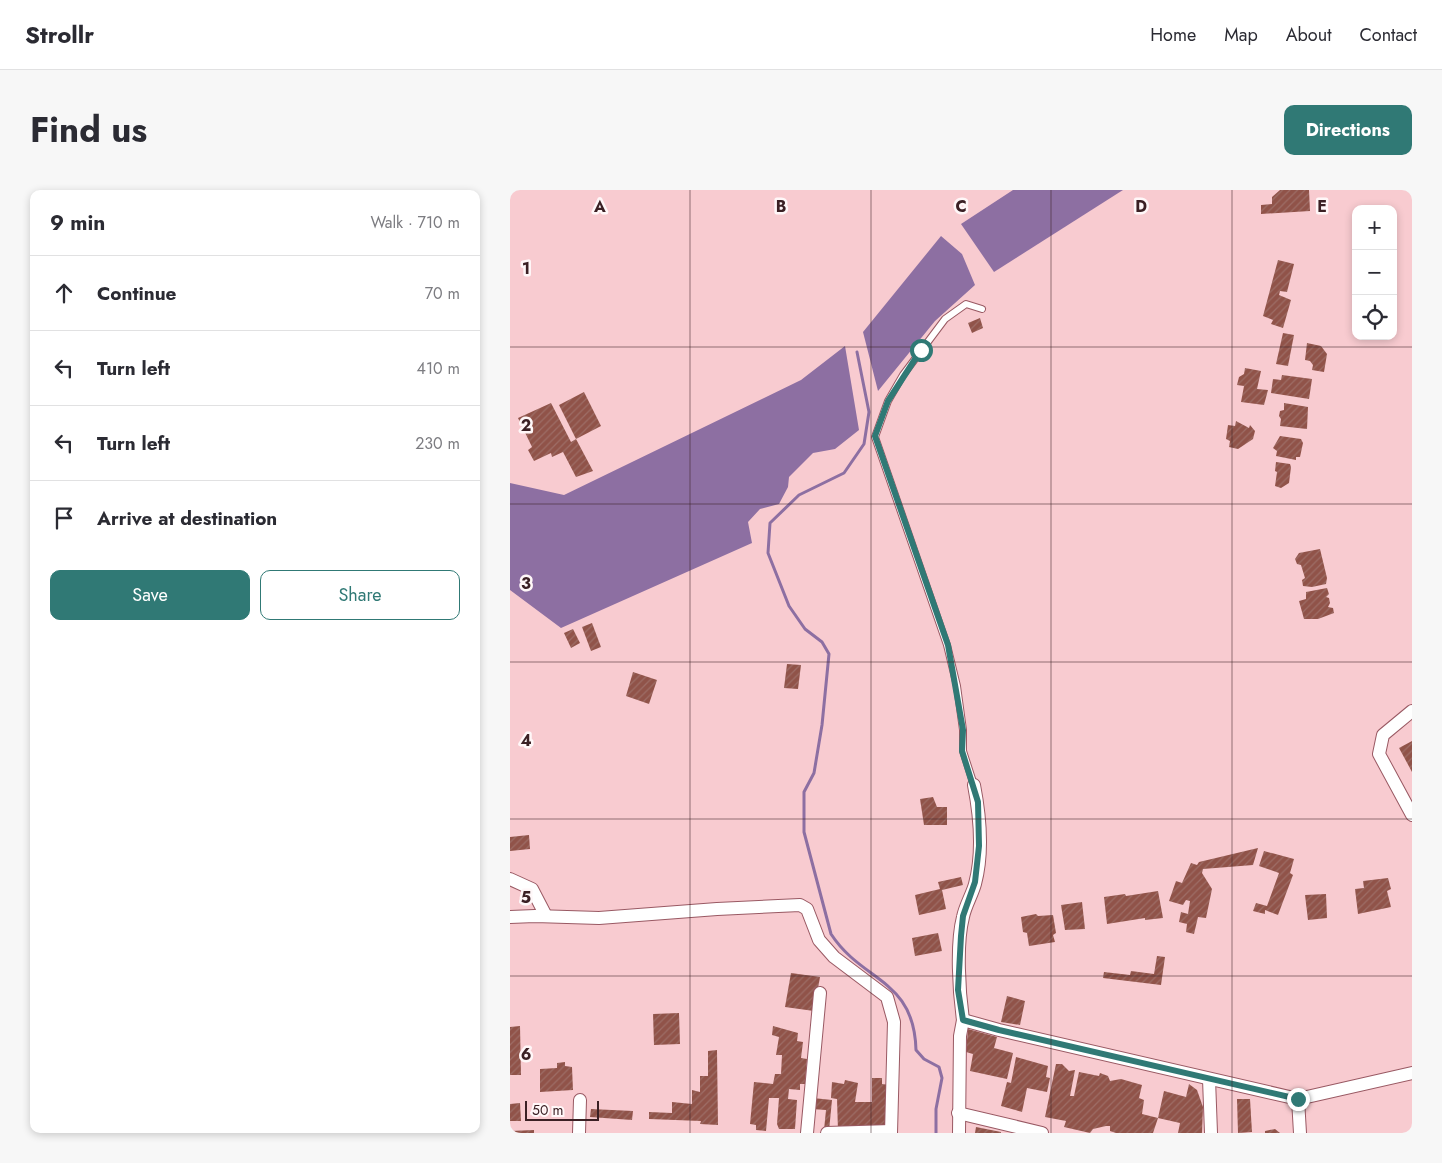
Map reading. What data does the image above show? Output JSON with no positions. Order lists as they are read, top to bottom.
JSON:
{
  "scale_bar": "50 m",
  "page": {
    "header": "Strollr",
    "nav": [
      "Home",
      "Map",
      "About",
      "Contact"
    ],
    "title": "Find us",
    "buttons": [
      "Directions",
      ["Save", "Share"]
    ],
    "heading": ["9 min", "Walk · 710 m"],
    "map_buttons": ["+", "−"],
    "list": [
      ["Continue", "70 m"],
      ["Turn left", "410 m"],
      ["Turn left", "230 m"],
      "Arrive at destination"
    ],
    "scale": "50 m"
  },
  "grid": {
    "columns": [
      "A",
      "B",
      "C",
      "D",
      "E"
    ],
    "rows": [
      "1",
      "2",
      "3",
      "4",
      "5",
      "6"
    ]
  }
}
